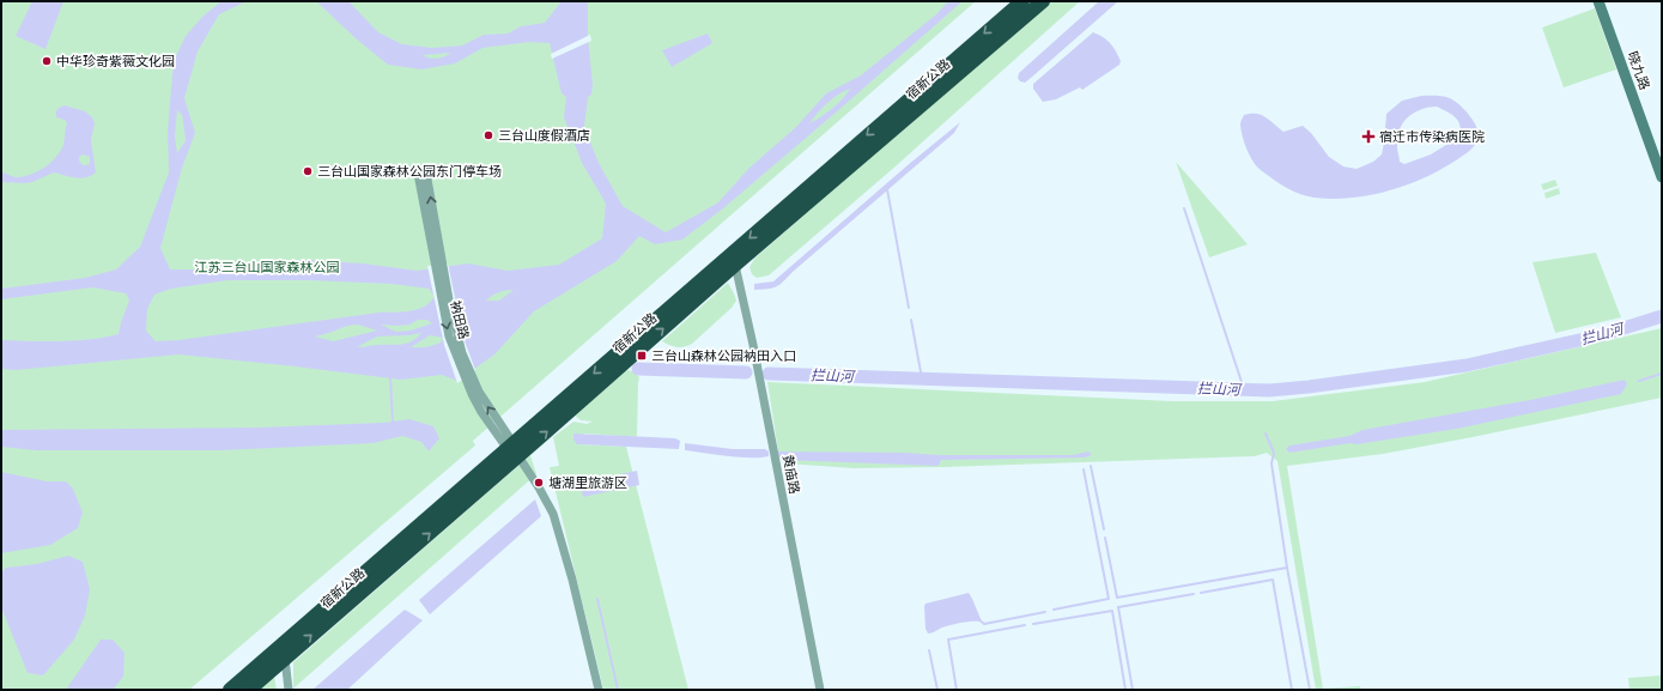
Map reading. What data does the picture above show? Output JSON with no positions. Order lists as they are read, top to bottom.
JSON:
{
  "streets": {
    "highway": ["宿新公路"],
    "street": ["晓九路", "衲田路", "黄庙路"]
  },
  "crossings": [
    ["宿新公路", "衲田路"],
    ["宿新公路", "黄庙路"]
  ],
  "water": ["拦山河"],
  "parks": ["江苏三台山国家森林公园"],
  "places": {
    "other": [
      "中华珍奇紫薇文化园",
      "三台山度假酒店",
      "三台山国家森林公园东门停车场",
      "塘湖里旅游区"
    ],
    "health": ["宿迁市传染病医院"],
    "transit": ["三台山森林公园衲田入口"]
  }
}
